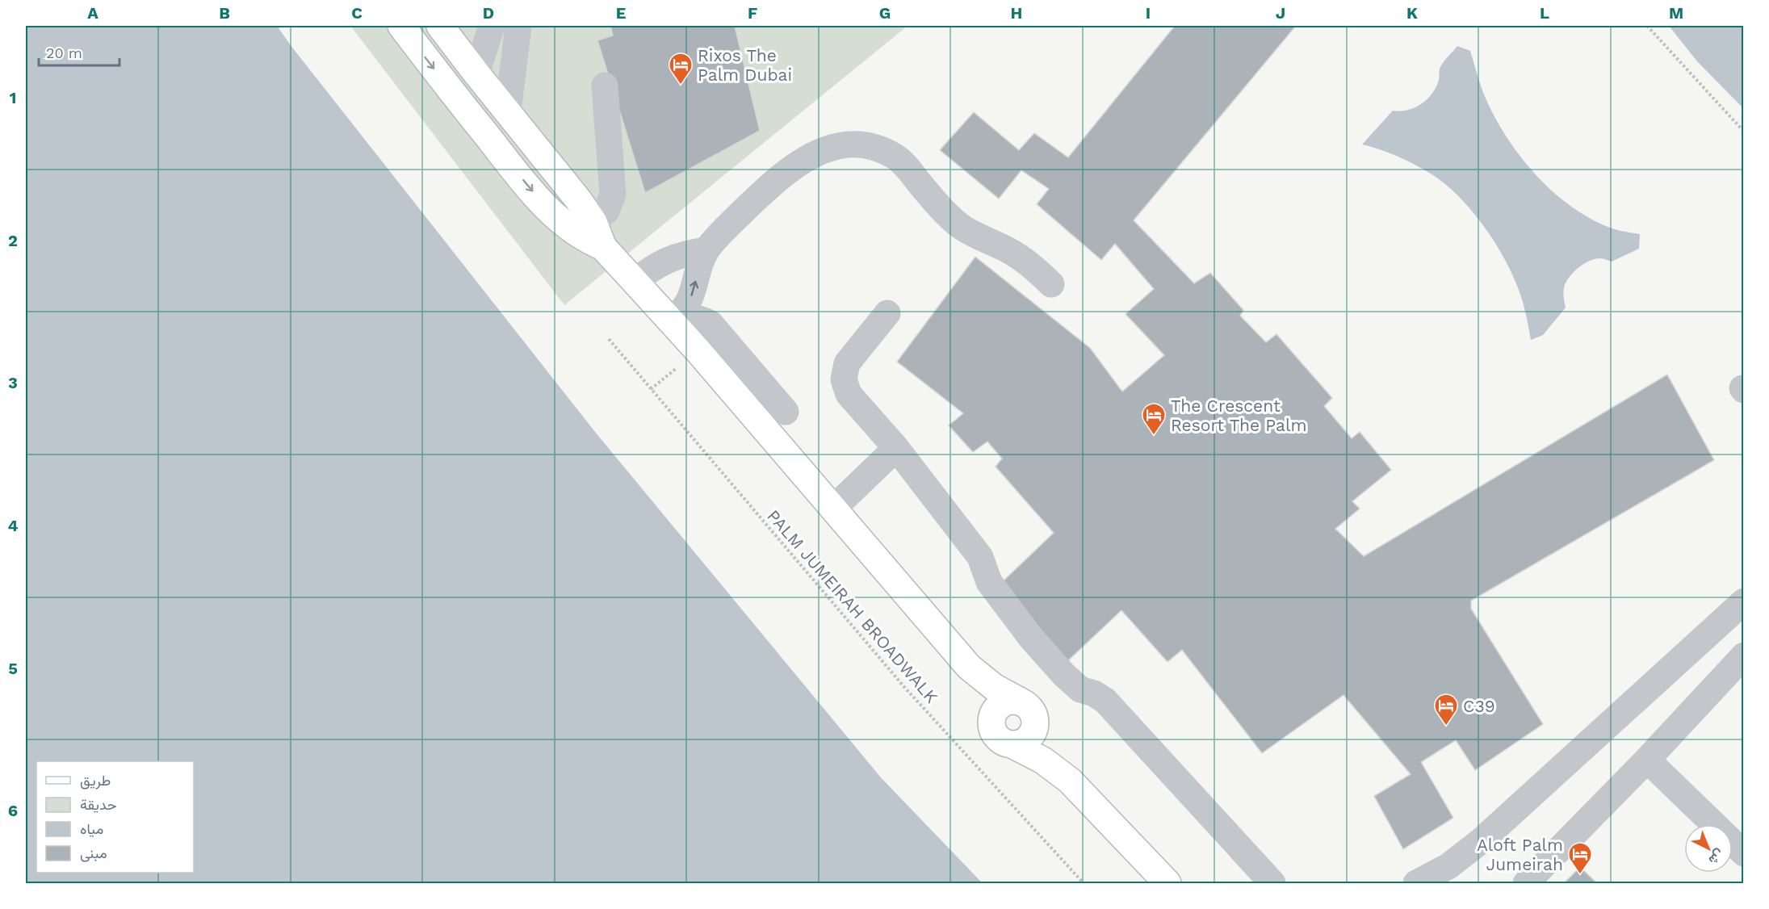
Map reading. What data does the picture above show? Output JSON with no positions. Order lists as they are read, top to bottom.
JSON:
{
  "streets": {
    "path": ["PALM JUMEIRAH BROADWALK"]
  },
  "places": {
    "hotel": [
      "Rixos The Palm Dubai",
      "The Crescent Resort The Palm",
      "C39",
      "Aloft Palm Jumeirah"
    ]
  },
  "legend": [
    "طريق",
    "حديقة",
    "مياه",
    "مبنى"
  ],
  "scale_bar": "20 m",
  "north": "bottom right",
  "grid": {
    "columns": [
      "A",
      "B",
      "C",
      "D",
      "E",
      "F",
      "G",
      "H",
      "I",
      "J",
      "K",
      "L",
      "M"
    ],
    "rows": [
      "1",
      "2",
      "3",
      "4",
      "5",
      "6"
    ]
  }
}
